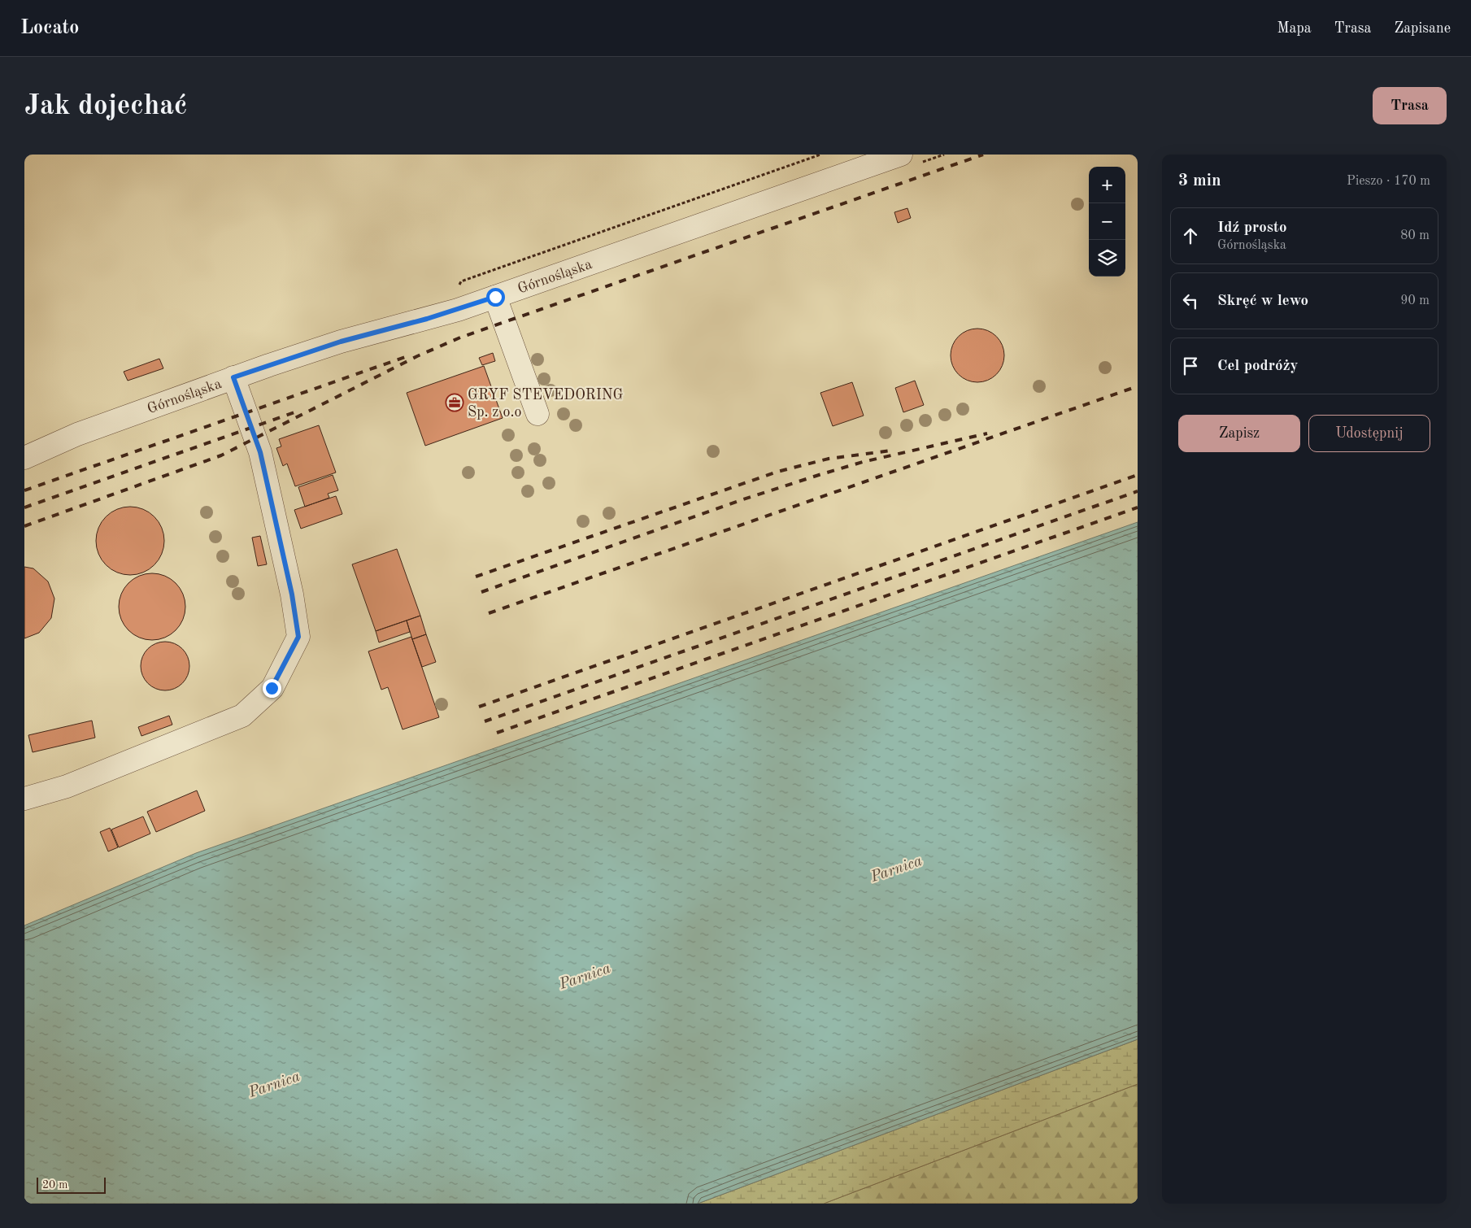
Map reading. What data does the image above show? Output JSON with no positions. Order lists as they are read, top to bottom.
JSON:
{
  "streets": {
    "lane": ["Górnośląska"]
  },
  "water": ["Parnica"],
  "places": {
    "office": ["GRYF STEVEDORING Sp. z o.o"]
  },
  "scale_bar": "20 m",
  "page": {
    "header": "Locato",
    "nav": ["Mapa", "Trasa", "Zapisane"],
    "buttons": [
      "Trasa",
      ["Zapisz", "Udostępnij"]
    ],
    "title": "Jak dojechać",
    "heading": ["3 min", "Pieszo · 170 m"],
    "map_buttons": ["+", "−"],
    "list": [
      ["Idź prosto", "Górnośląska", "80 m"],
      ["Skręć w lewo", "90 m"],
      "Cel podróży"
    ],
    "scale": "20 m"
  }
}
